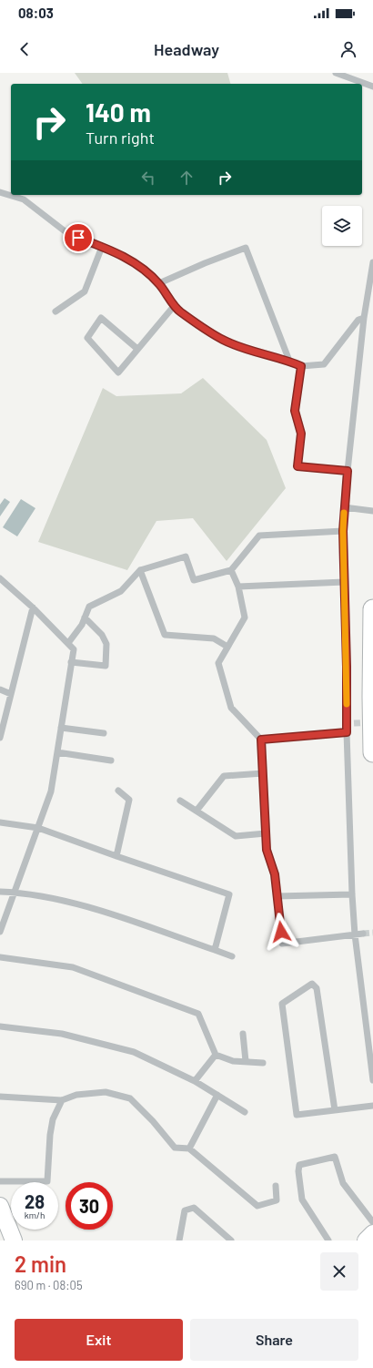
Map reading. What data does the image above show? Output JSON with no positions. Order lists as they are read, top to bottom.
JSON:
{
  "page": {
    "status": "08:03",
    "header": "Headway",
    "turn": ["140 m", "Turn right"],
    "speed": "28 km/h",
    "limit": "30",
    "heading": ["2 min", "690 m · 08:05"],
    "buttons": ["Exit", "Share"]
  }
}
